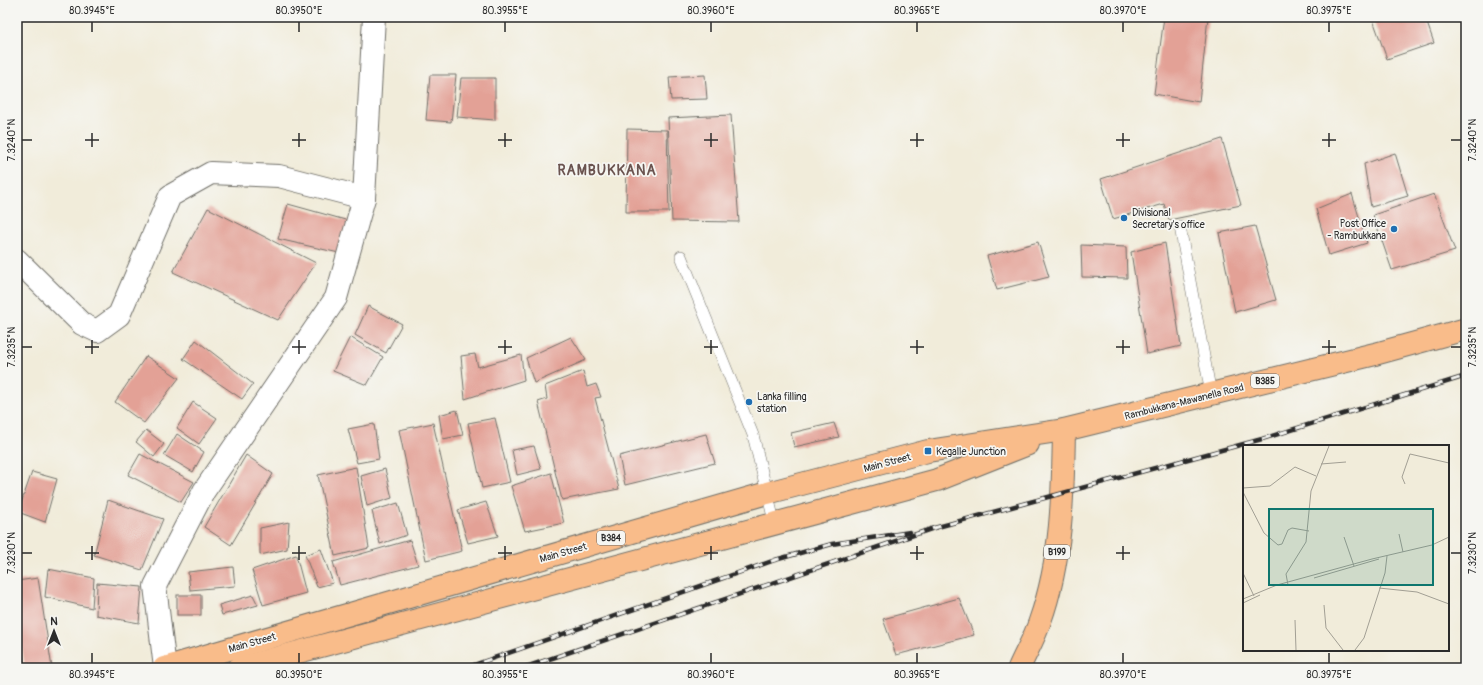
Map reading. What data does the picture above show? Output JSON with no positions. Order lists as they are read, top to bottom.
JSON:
{
  "streets": {
    "main road": [
      "B385",
      "Rambukkana-Mawanella Road",
      "Main Street",
      "B384",
      "B199"
    ]
  },
  "crossings": [
    ["Rambukkana-Mawanella Road", "Main Street"],
    ["Rambukkana-Mawanella Road", "B199"],
    ["Main Street", "B199"]
  ],
  "districts": ["RAMBUKKANA"],
  "places": {
    "other": ["Divisional Secretary's office", "Post Office - Rambukkana", "Lanka filling station"],
    "transit": ["Kegalle Junction"]
  },
  "north": "top",
  "coordinates": [
    "80.3945°E",
    "80.3950°E",
    "80.3955°E",
    "80.3960°E",
    "80.3965°E",
    "80.3970°E",
    "80.3975°E",
    "7.3240°N",
    "7.3235°N",
    "7.3230°N"
  ]
}
